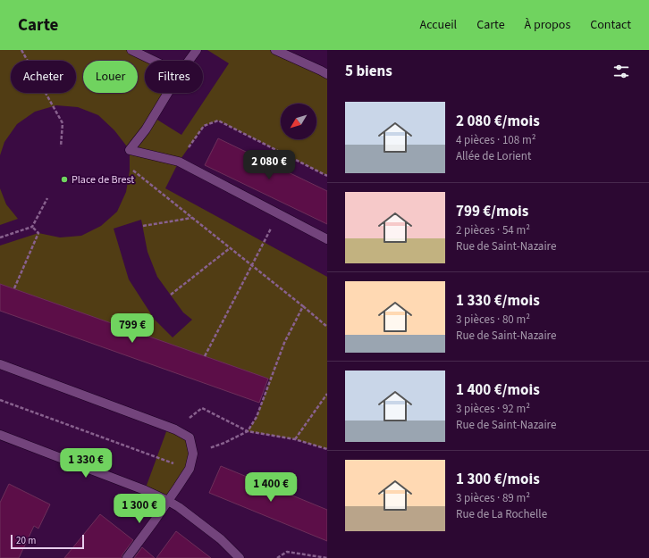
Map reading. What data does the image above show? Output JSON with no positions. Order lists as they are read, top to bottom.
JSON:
{
  "places": ["Place de Brest"],
  "scale_bar": "20 m",
  "north": "bottom left",
  "page": {
    "header": "Carte",
    "nav": [
      "Accueil",
      "Carte",
      "À propos",
      "Contact"
    ],
    "heading": "5 biens",
    "chip": ["Acheter", "Louer", "Filtres"],
    "list": [
      {
        "name": "2 080 €/mois",
        "note": "4 pièces · 108 m² · Allée de Lorient"
      },
      {
        "name": "799 €/mois",
        "note": "2 pièces · 54 m² · Rue de Saint-Nazaire"
      },
      {
        "name": "1 330 €/mois",
        "note": "3 pièces · 80 m² · Rue de Saint-Nazaire"
      },
      {
        "name": "1 400 €/mois",
        "note": "3 pièces · 92 m² · Rue de Saint-Nazaire"
      },
      {
        "name": "1 300 €/mois",
        "note": "3 pièces · 89 m² · Rue de La Rochelle"
      }
    ],
    "price": [
      "2 080 €",
      "799 €",
      "1 330 €",
      "1 400 €",
      "1 300 €"
    ],
    "scale": "20 m"
  }
}
